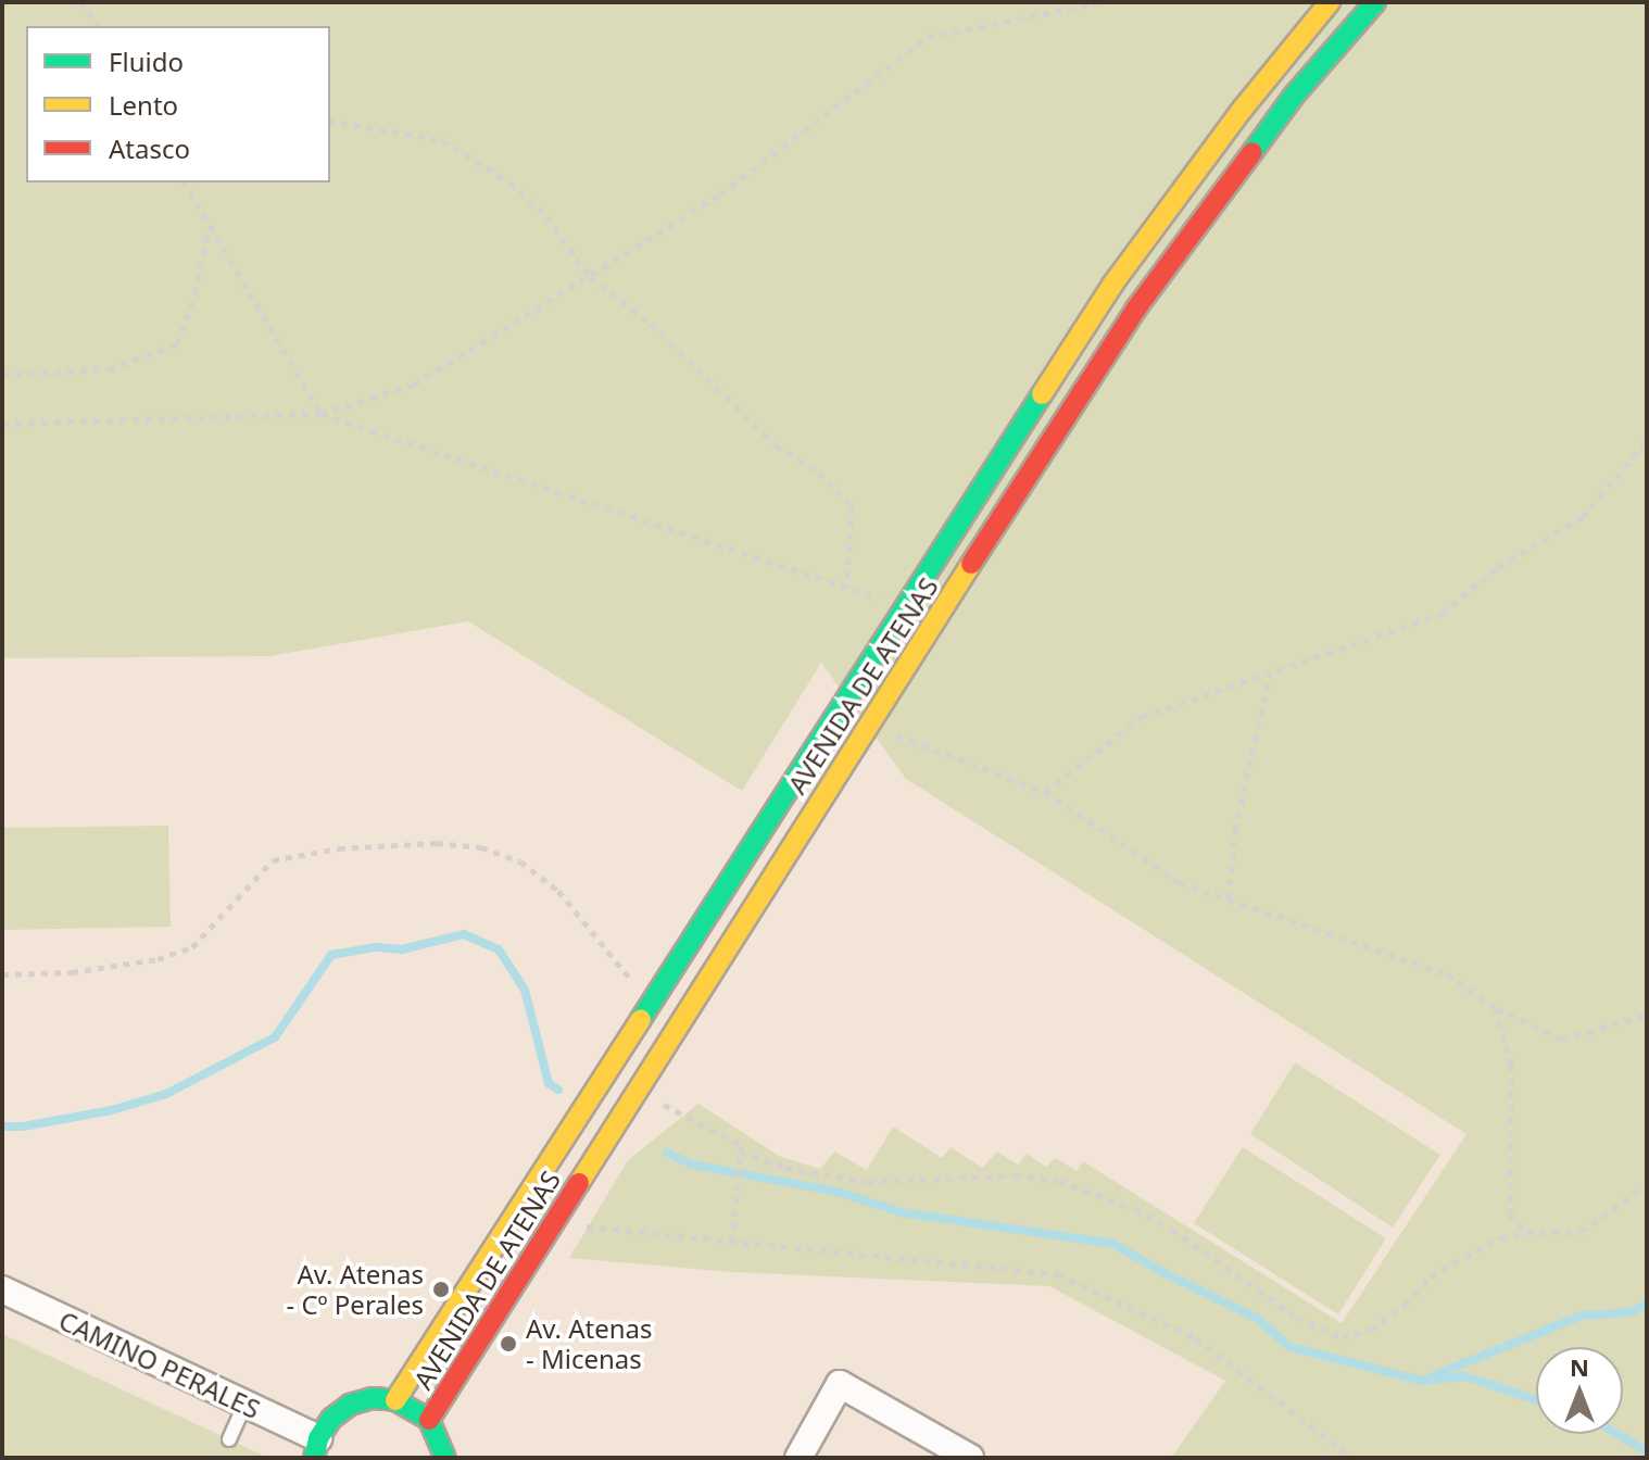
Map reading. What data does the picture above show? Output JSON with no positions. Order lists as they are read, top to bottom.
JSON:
{
  "streets": {
    "main road": ["AVENIDA DE ATENAS"],
    "street": ["CAMINO PERALES"]
  },
  "places": ["Av. Atenas - Cº Perales", "Av. Atenas - Micenas"],
  "legend": ["Fluido", "Lento", "Atasco"],
  "north": "top"
}
